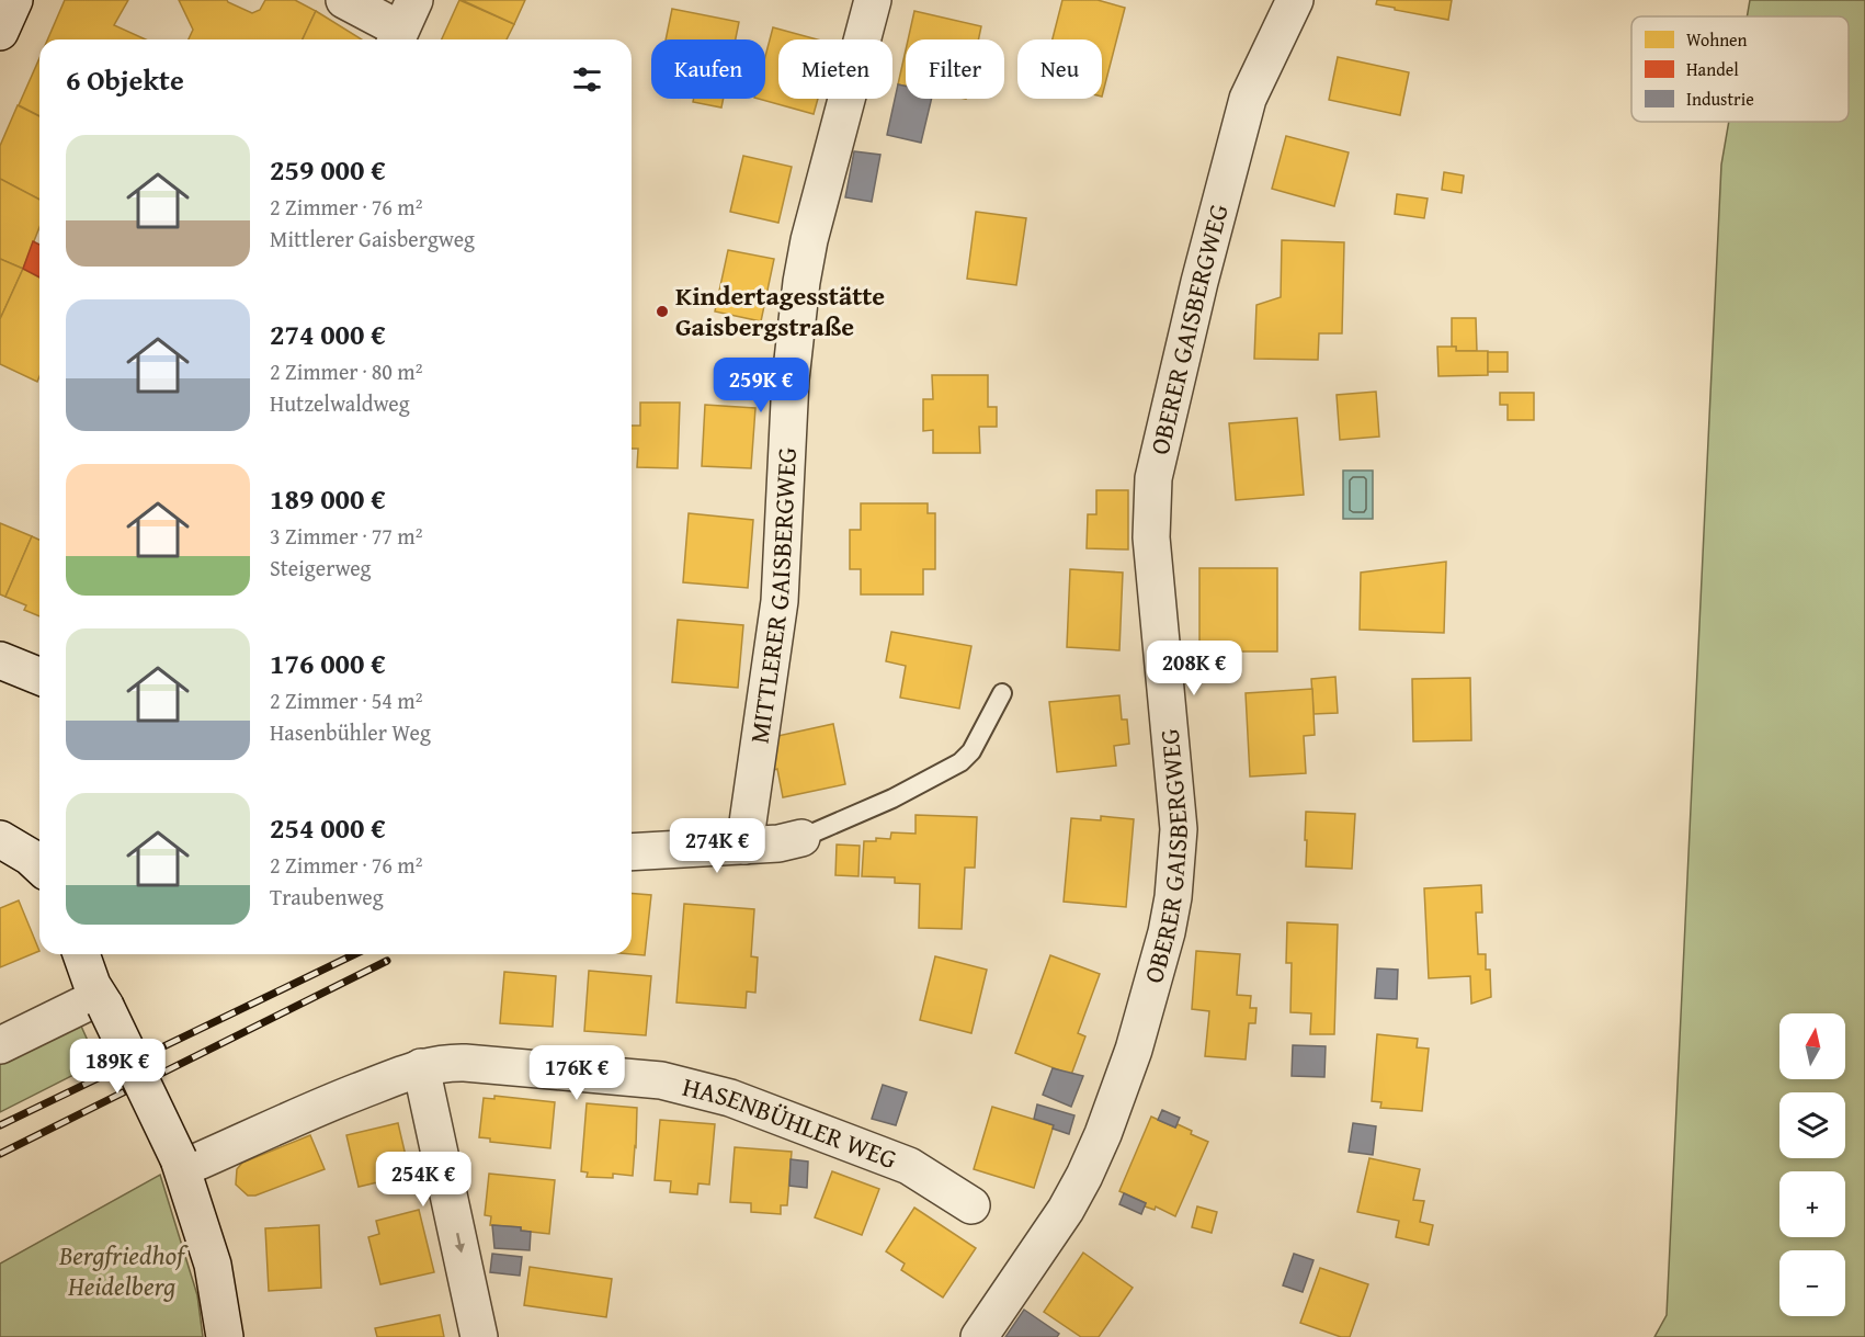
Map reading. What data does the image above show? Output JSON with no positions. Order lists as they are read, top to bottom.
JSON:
{
  "streets": {
    "street": ["OBERER GAISBERGWEG", "MITTLERER GAISBERGWEG", "HASENBÜHLER WEG"]
  },
  "parks": ["Bergfriedhof Heidelberg"],
  "places": ["Kindertagesstätte Gaisbergstraße"],
  "legend": ["Wohnen", "Handel", "Industrie"],
  "north": "top",
  "page": {
    "chip": [
      "Kaufen",
      "Mieten",
      "Filter",
      "Neu"
    ],
    "heading": "6 Objekte",
    "list": [
      {
        "name": "259 000 €",
        "note": "2 Zimmer · 76 m² · Mittlerer Gaisbergweg"
      },
      {
        "name": "274 000 €",
        "note": "2 Zimmer · 80 m² · Hutzelwaldweg"
      },
      {
        "name": "189 000 €",
        "note": "3 Zimmer · 77 m² · Steigerweg"
      },
      {
        "name": "176 000 €",
        "note": "2 Zimmer · 54 m² · Hasenbühler Weg"
      },
      {
        "name": "254 000 €",
        "note": "2 Zimmer · 76 m² · Traubenweg"
      }
    ],
    "price": [
      "259K €",
      "208K €",
      "274K €",
      "189K €",
      "176K €",
      "254K €"
    ],
    "map_buttons": ["+", "−"]
  }
}
